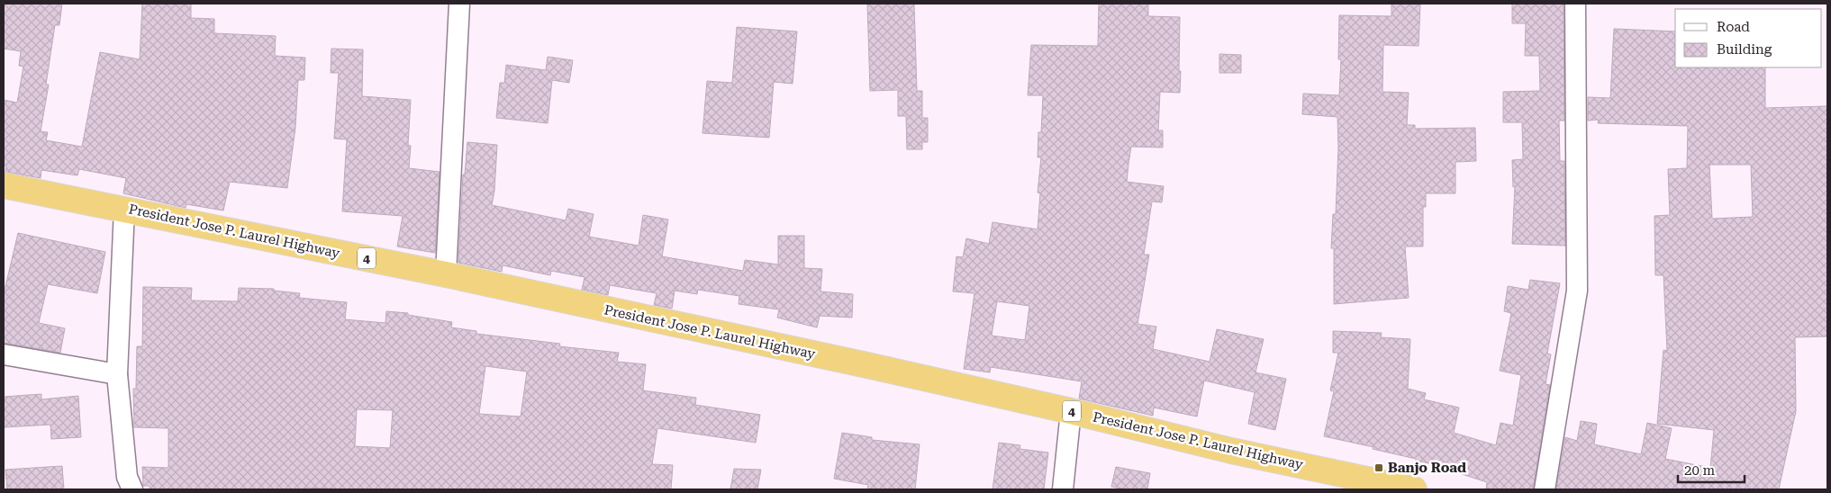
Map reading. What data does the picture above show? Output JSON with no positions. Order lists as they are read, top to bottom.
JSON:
{
  "streets": {
    "highway": ["President Jose P. Laurel Highway", "4"]
  },
  "places": {
    "transit": ["Banjo Road"]
  },
  "legend": ["Road", "Building"],
  "scale_bar": "20 m"
}
